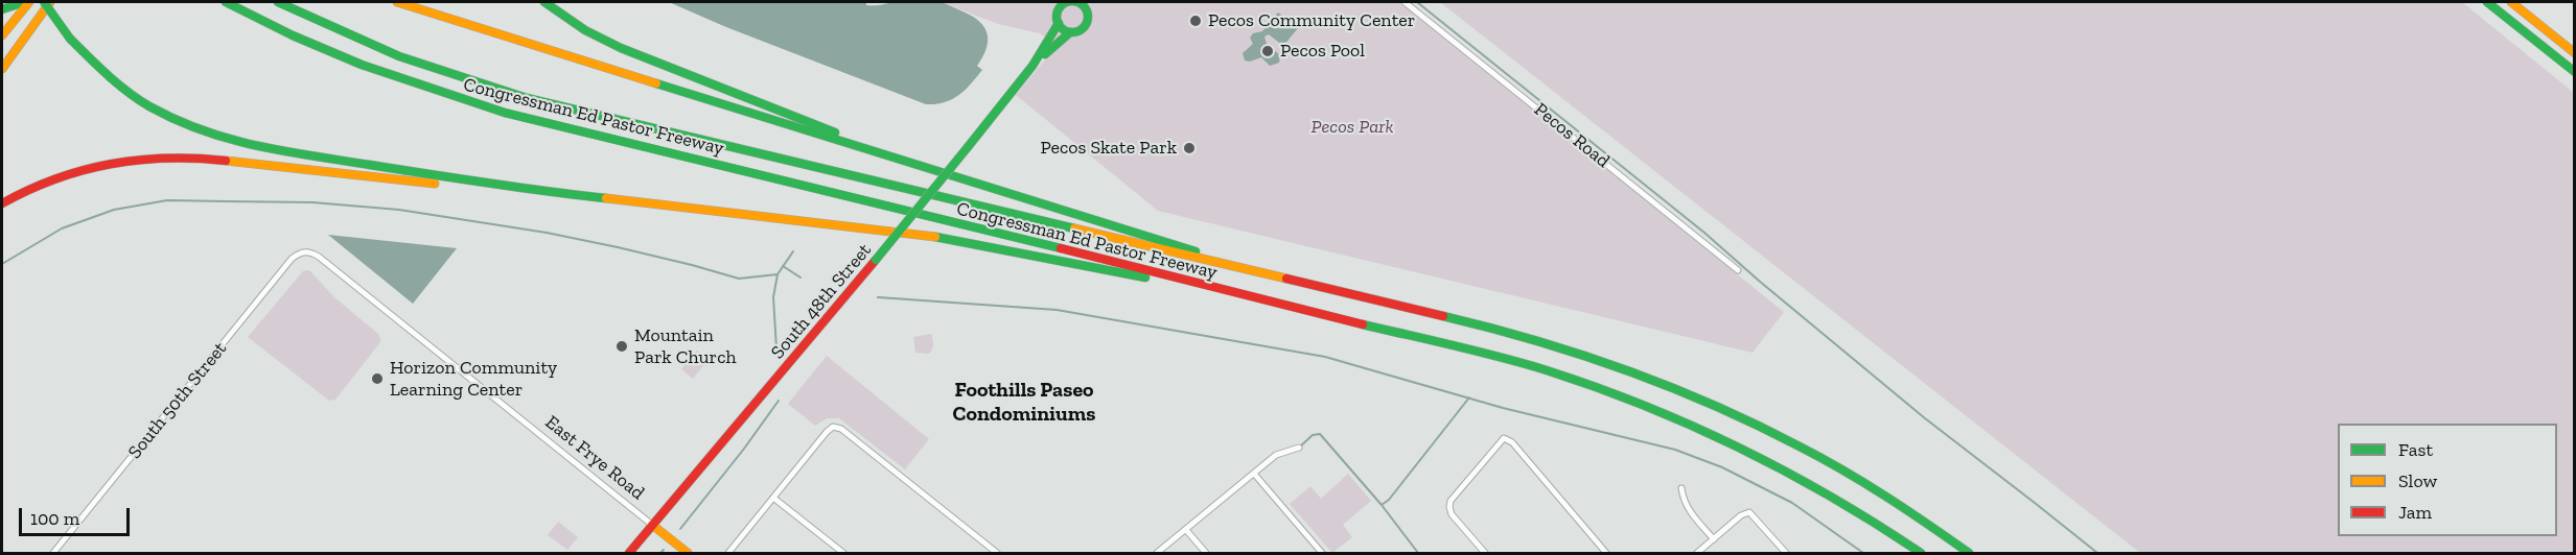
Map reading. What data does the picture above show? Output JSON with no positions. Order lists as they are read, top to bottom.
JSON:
{
  "streets": {
    "main road": ["Congressman Ed Pastor Freeway", "South 48th Street", "East Frye Road"],
    "street": ["Pecos Road", "South 50th Street"]
  },
  "crossings": [
    ["South 48th Street", "East Frye Road"],
    ["South 50th Street", "East Frye Road"]
  ],
  "districts": ["Foothills Paseo Condominiums"],
  "parks": ["Pecos Park"],
  "places": [
    "Pecos Community Center",
    "Pecos Pool",
    "Pecos Skate Park",
    "Mountain Park Church",
    "Horizon Community Learning Center"
  ],
  "legend": ["Fast", "Slow", "Jam"],
  "scale_bar": "100 m"
}
